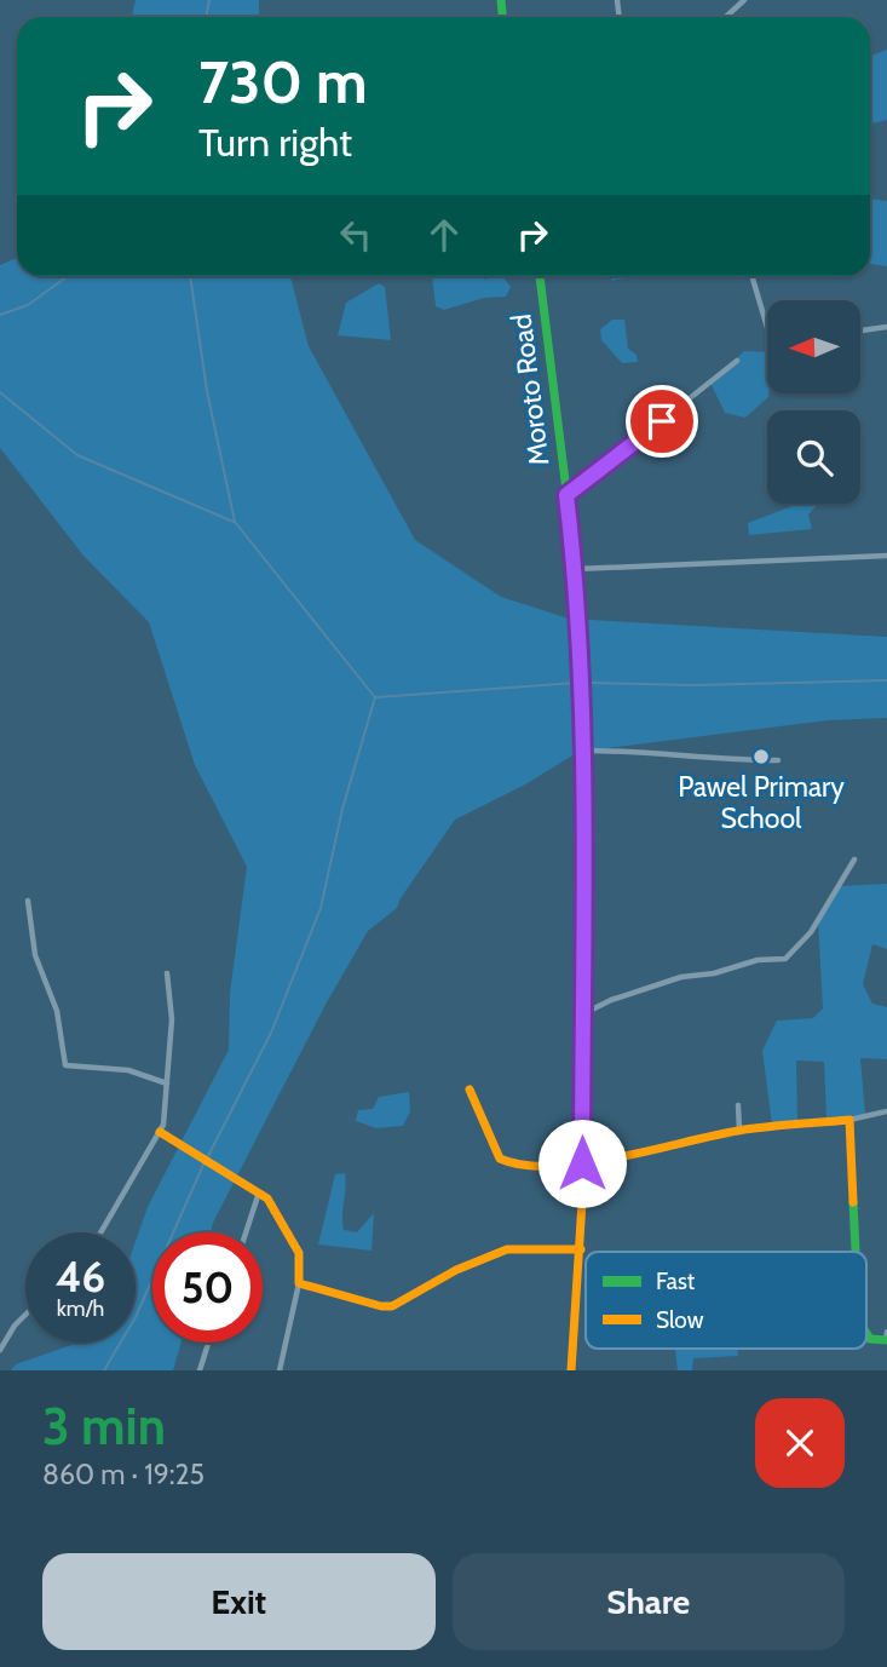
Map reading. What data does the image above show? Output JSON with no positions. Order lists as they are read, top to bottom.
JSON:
{
  "streets": {
    "street": ["Moroto Road"]
  },
  "places": ["Pawel Primary School"],
  "legend": ["Fast", "Slow"],
  "north": "left",
  "page": {
    "turn": ["730 m", "Turn right"],
    "speed": "46 km/h",
    "limit": "50",
    "heading": ["3 min", "860 m · 19:25"],
    "buttons": ["Exit", "Share"]
  }
}
